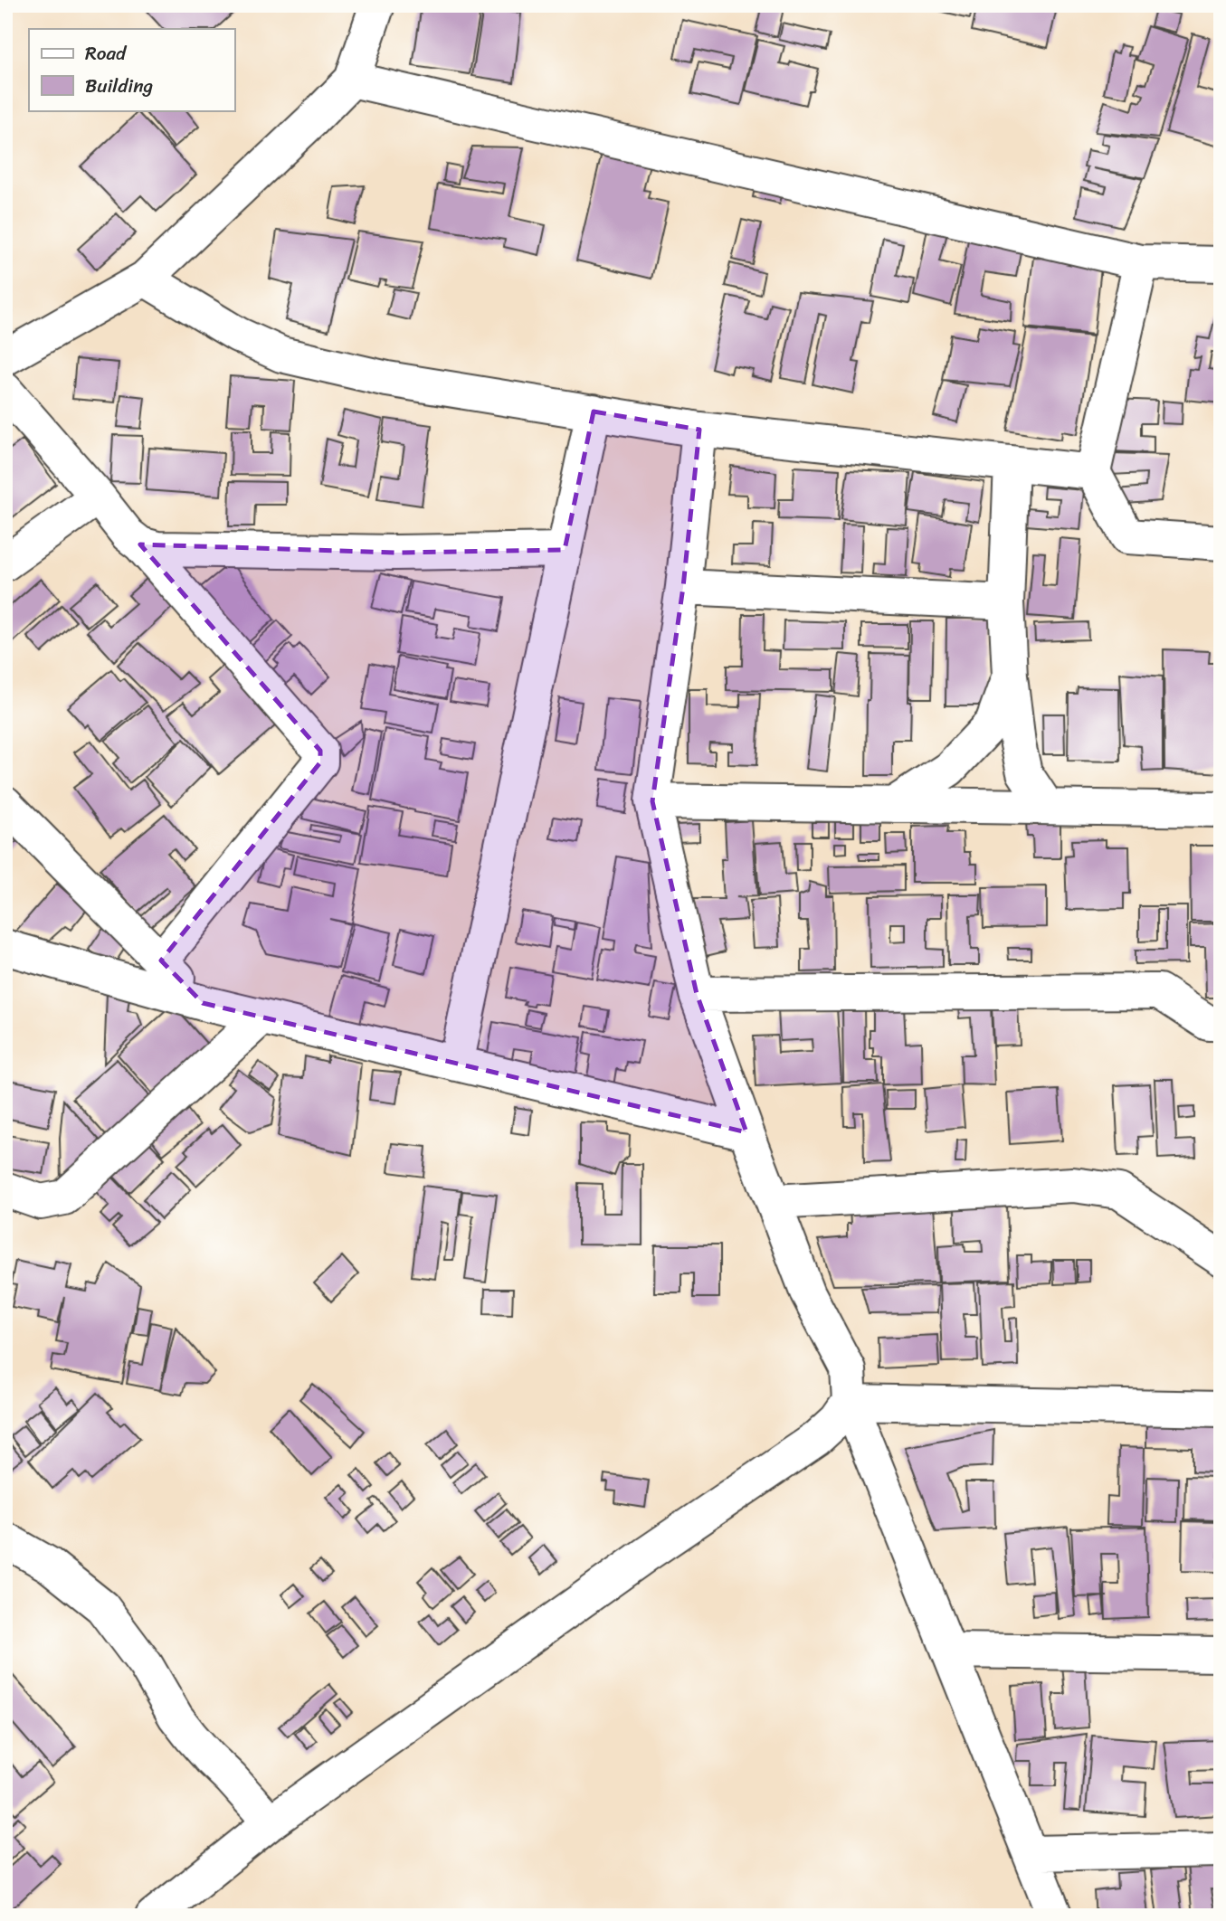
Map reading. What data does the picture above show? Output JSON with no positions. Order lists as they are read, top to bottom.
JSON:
{
  "legend": ["Road", "Building"]
}
